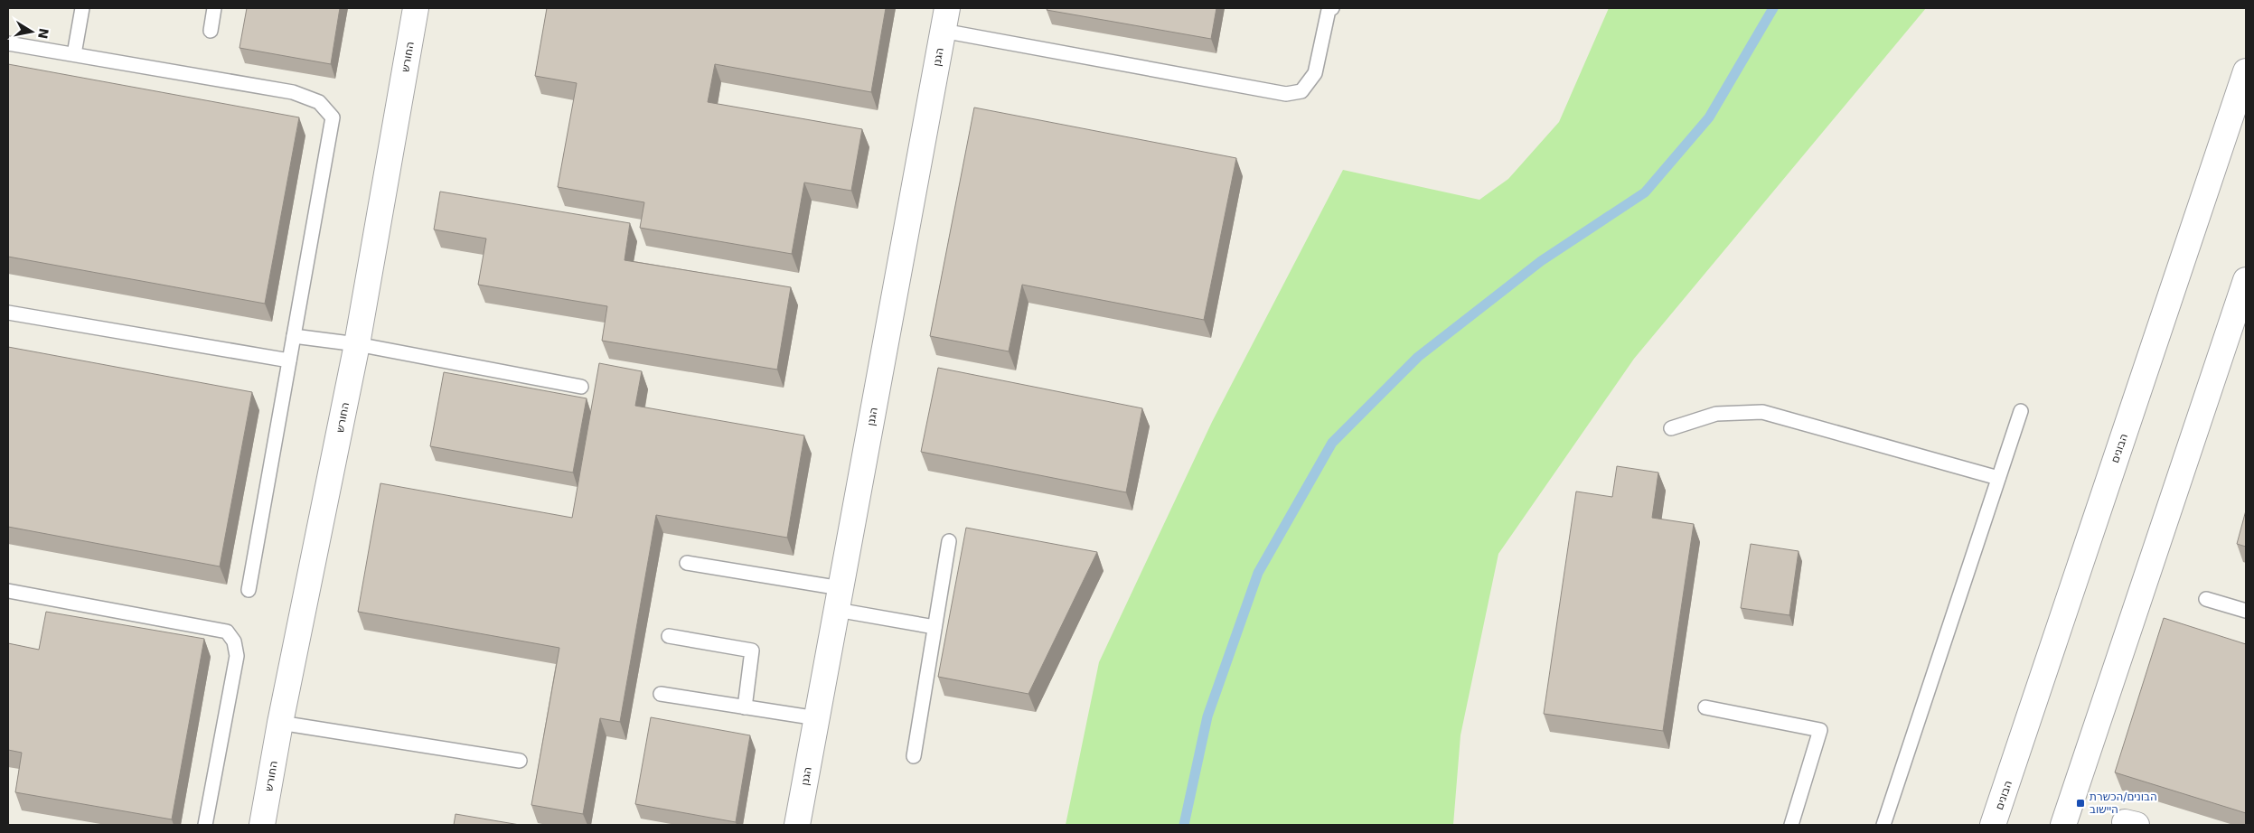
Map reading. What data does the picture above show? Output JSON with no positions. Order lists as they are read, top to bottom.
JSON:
{
  "streets": {
    "street": ["החורש", "הגנן", "הבונים"]
  },
  "places": {
    "transit": ["הבונים/הכשרת היישוב"]
  },
  "north": "right"
}
